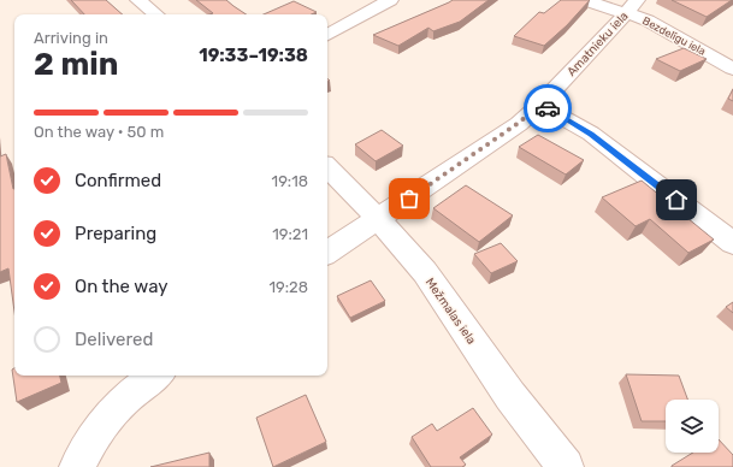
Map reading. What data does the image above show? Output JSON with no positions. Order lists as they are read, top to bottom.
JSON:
{
  "streets": {
    "street": ["Bezdelīgu iela", "Amatnieku iela", "Mežmalas iela"]
  },
  "crossings": [
    ["Bezdelīgu iela", "Amatnieku iela"],
    ["Amatnieku iela", "Mežmalas iela"]
  ],
  "page": {
    "heading": ["2 min", "Arriving in", "19:33–19:38"],
    "bar": "On the way · 50 m",
    "list": [
      ["Confirmed", "19:18"],
      ["Preparing", "19:21"],
      ["On the way", "19:28"],
      "Delivered"
    ]
  }
}
